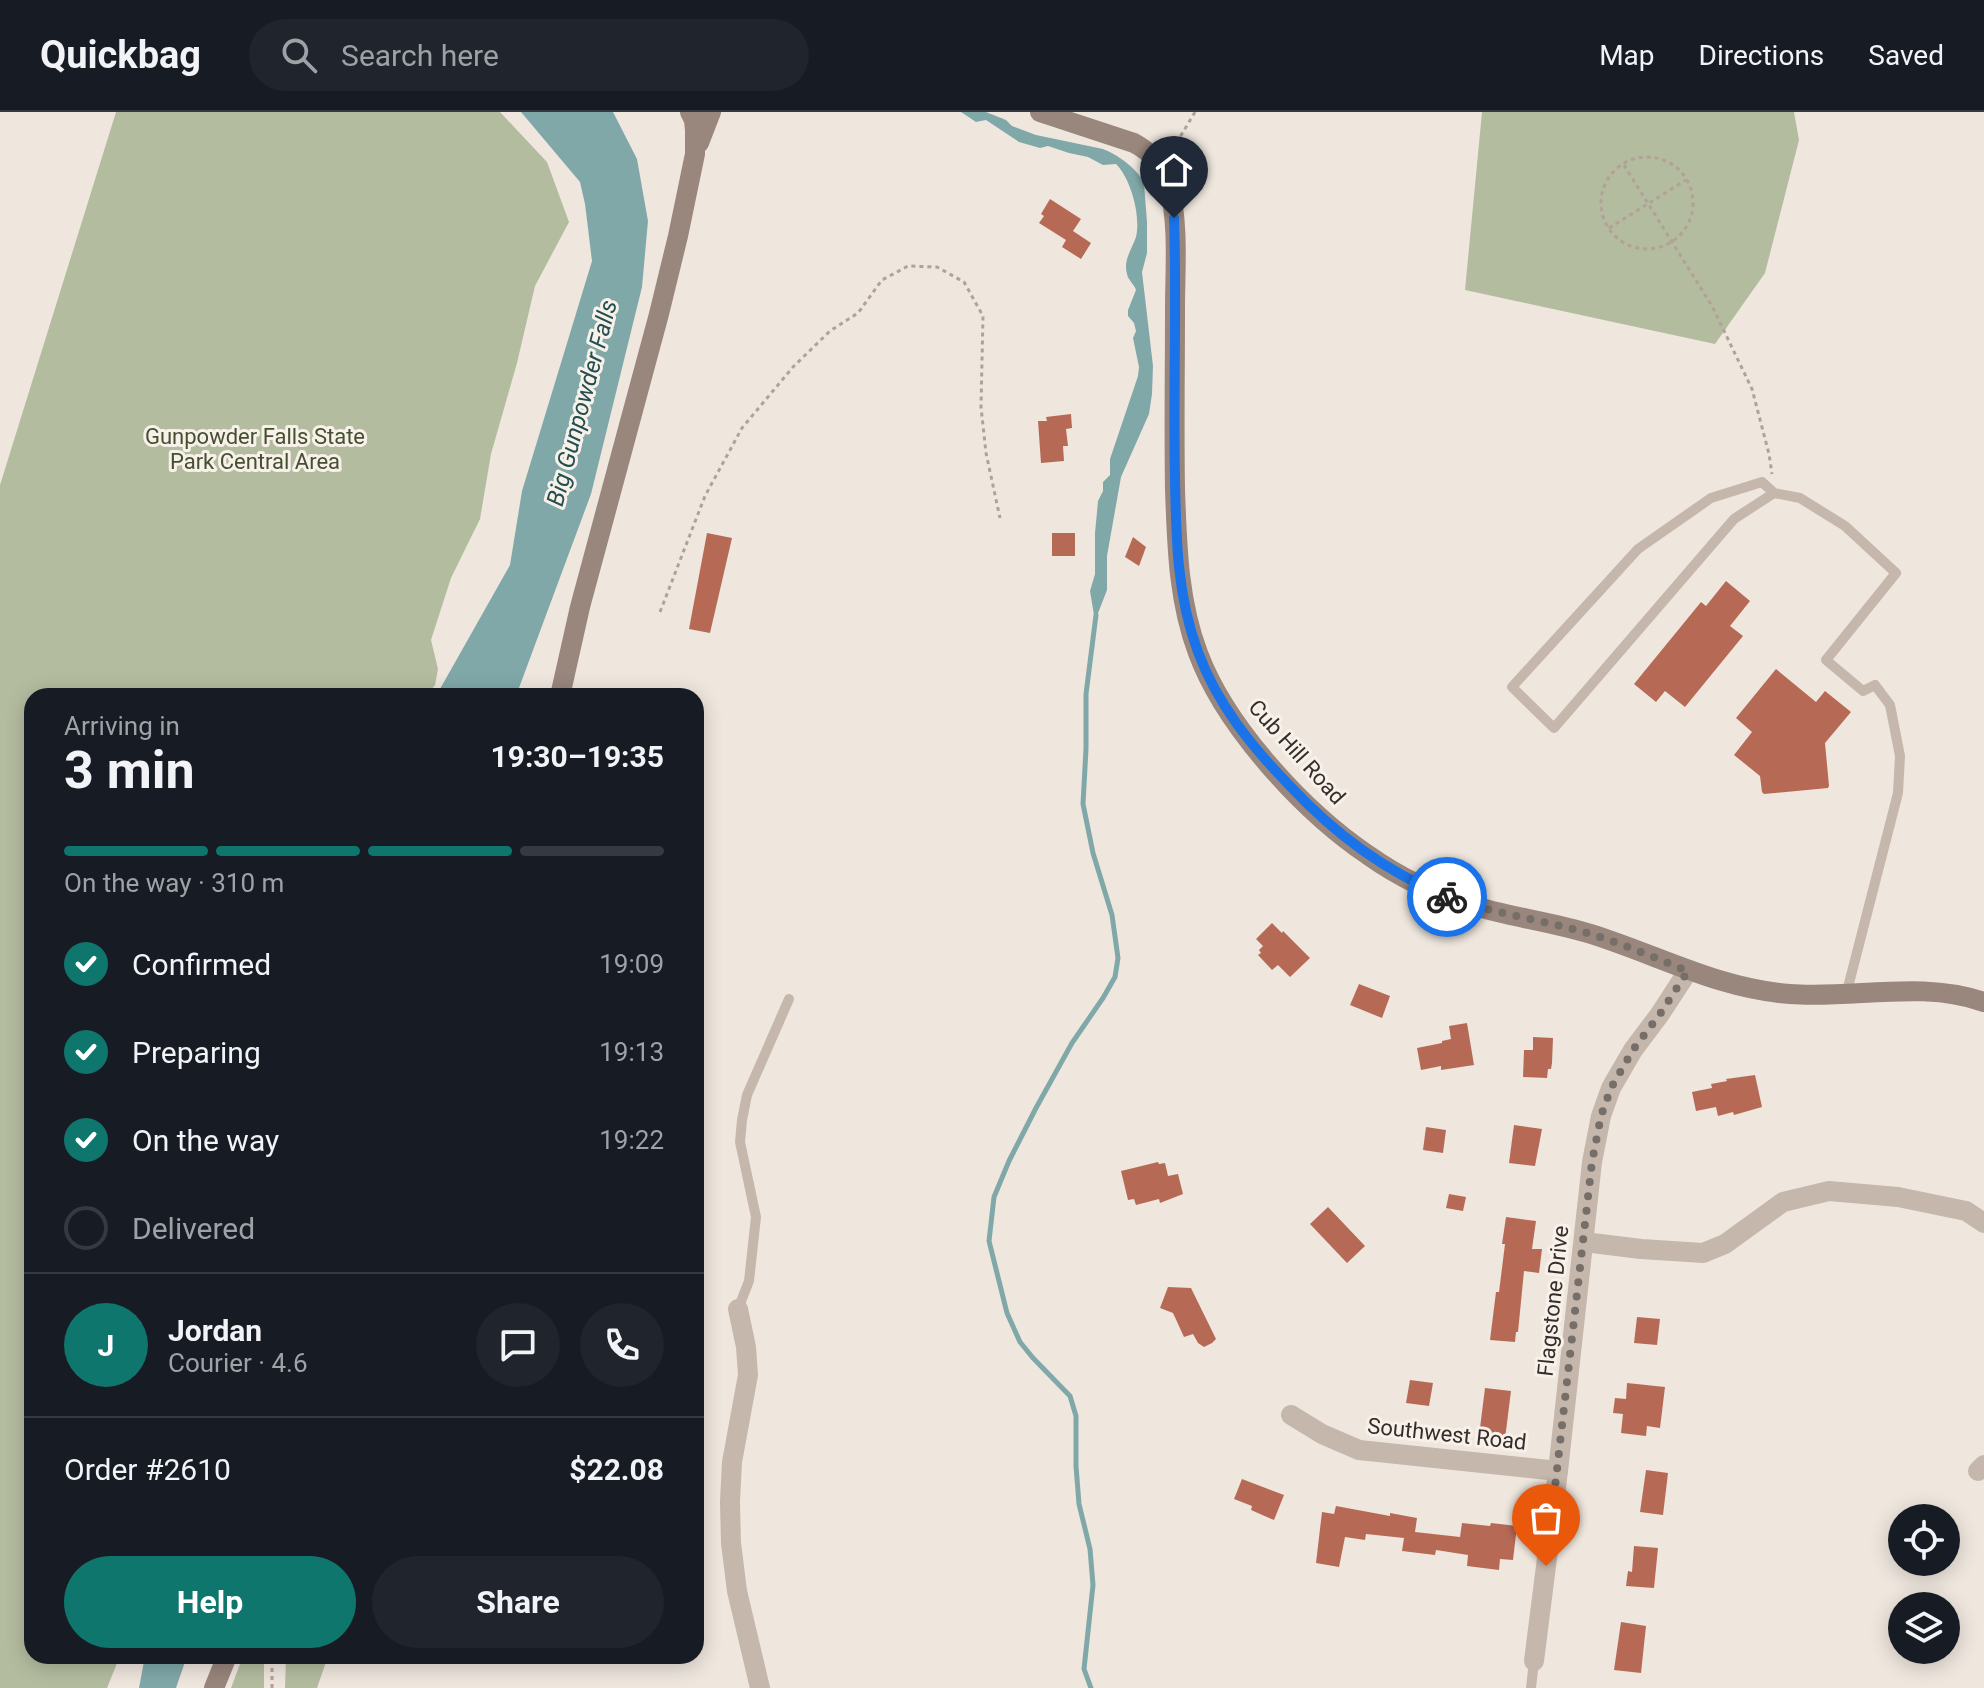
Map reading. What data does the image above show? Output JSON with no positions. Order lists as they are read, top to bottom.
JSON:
{
  "streets": {
    "street": ["Cub Hill Road", "Flagstone Drive", "Southwest Road"]
  },
  "crossings": [
    ["Cub Hill Road", "Flagstone Drive"],
    ["Flagstone Drive", "Southwest Road"]
  ],
  "water": ["Big Gunpowder Falls"],
  "parks": ["Gunpowder Falls State Park Central Area"],
  "page": {
    "header": "Quickbag",
    "search": "Search here",
    "nav": ["Map", "Directions", "Saved"],
    "heading": ["3 min", "Arriving in", "19:30–19:35"],
    "panel": [
      "Jordan",
      "Courier · 4.6",
      "Order #2610",
      "$22.08"
    ],
    "bar": "On the way · 310 m",
    "list": [
      ["Confirmed", "19:09"],
      ["Preparing", "19:13"],
      ["On the way", "19:22"],
      "Delivered"
    ],
    "round": "J",
    "buttons": ["Help", "Share"]
  }
}
